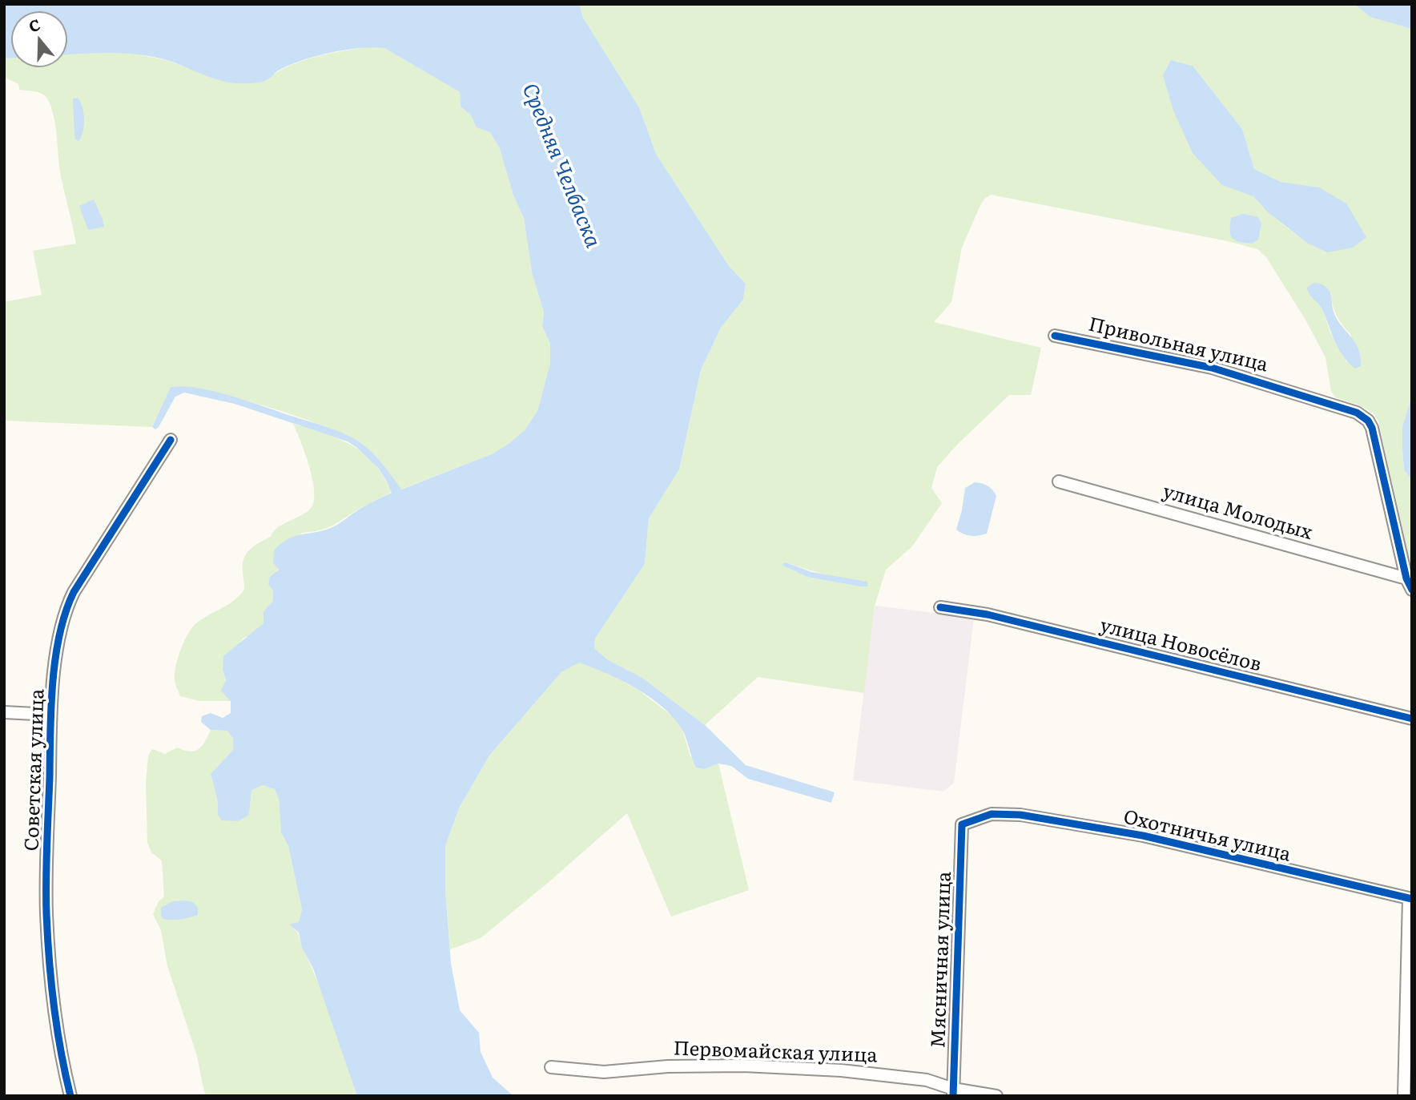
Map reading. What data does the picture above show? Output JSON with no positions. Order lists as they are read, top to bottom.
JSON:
{
  "streets": {
    "street": [
      "Привольная улица",
      "улица Молодых",
      "улица Новосёлов",
      "Советская улица",
      "Охотничья улица",
      "Мясничная улица",
      "Первомайская улица"
    ]
  },
  "crossings": [
    ["Привольная улица", "улица Молодых"],
    ["Охотничья улица", "Мясничная улица"],
    ["Мясничная улица", "Первомайская улица"]
  ],
  "water": ["Средняя Челбаска"],
  "north": "top"
}
